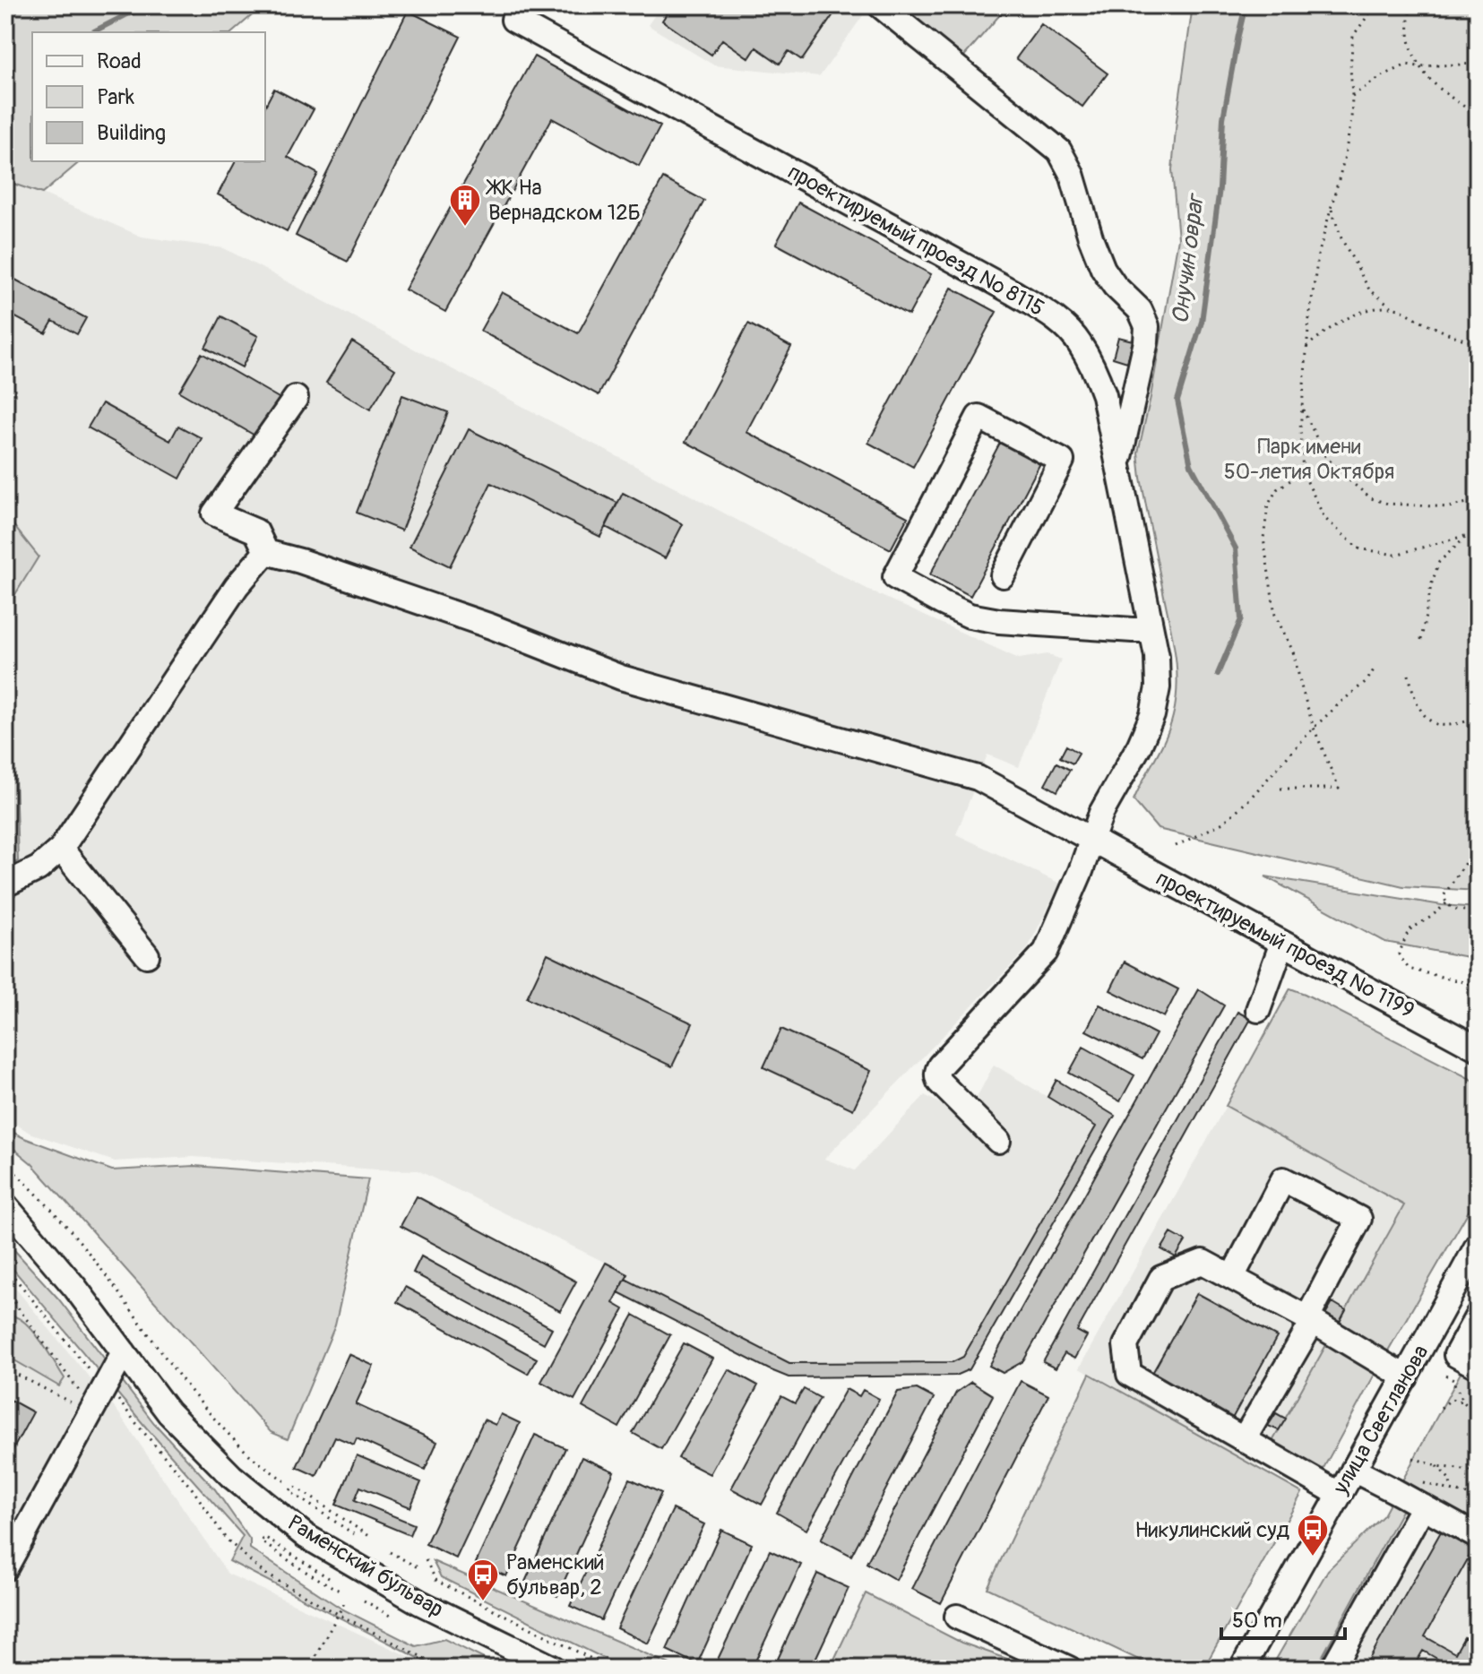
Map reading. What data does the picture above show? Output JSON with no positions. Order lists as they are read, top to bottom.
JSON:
{
  "streets": {
    "street": [
      "проектируемый проезд № 8115",
      "проектируемый проезд № 1199",
      "улица Светланова",
      "Раменский бульвар"
    ]
  },
  "crossings": [
    ["проектируемый проезд № 8115", "проектируемый проезд № 1199"]
  ],
  "water": ["Онучин овраг"],
  "parks": ["Парк имени 50-летия Октября"],
  "places": {
    "building": ["ЖК На Вернадском 12Б"],
    "bus stop": ["Никулинский суд", "Раменский бульвар, 2"]
  },
  "legend": ["Road", "Park", "Building"],
  "scale_bar": "50 m"
}
